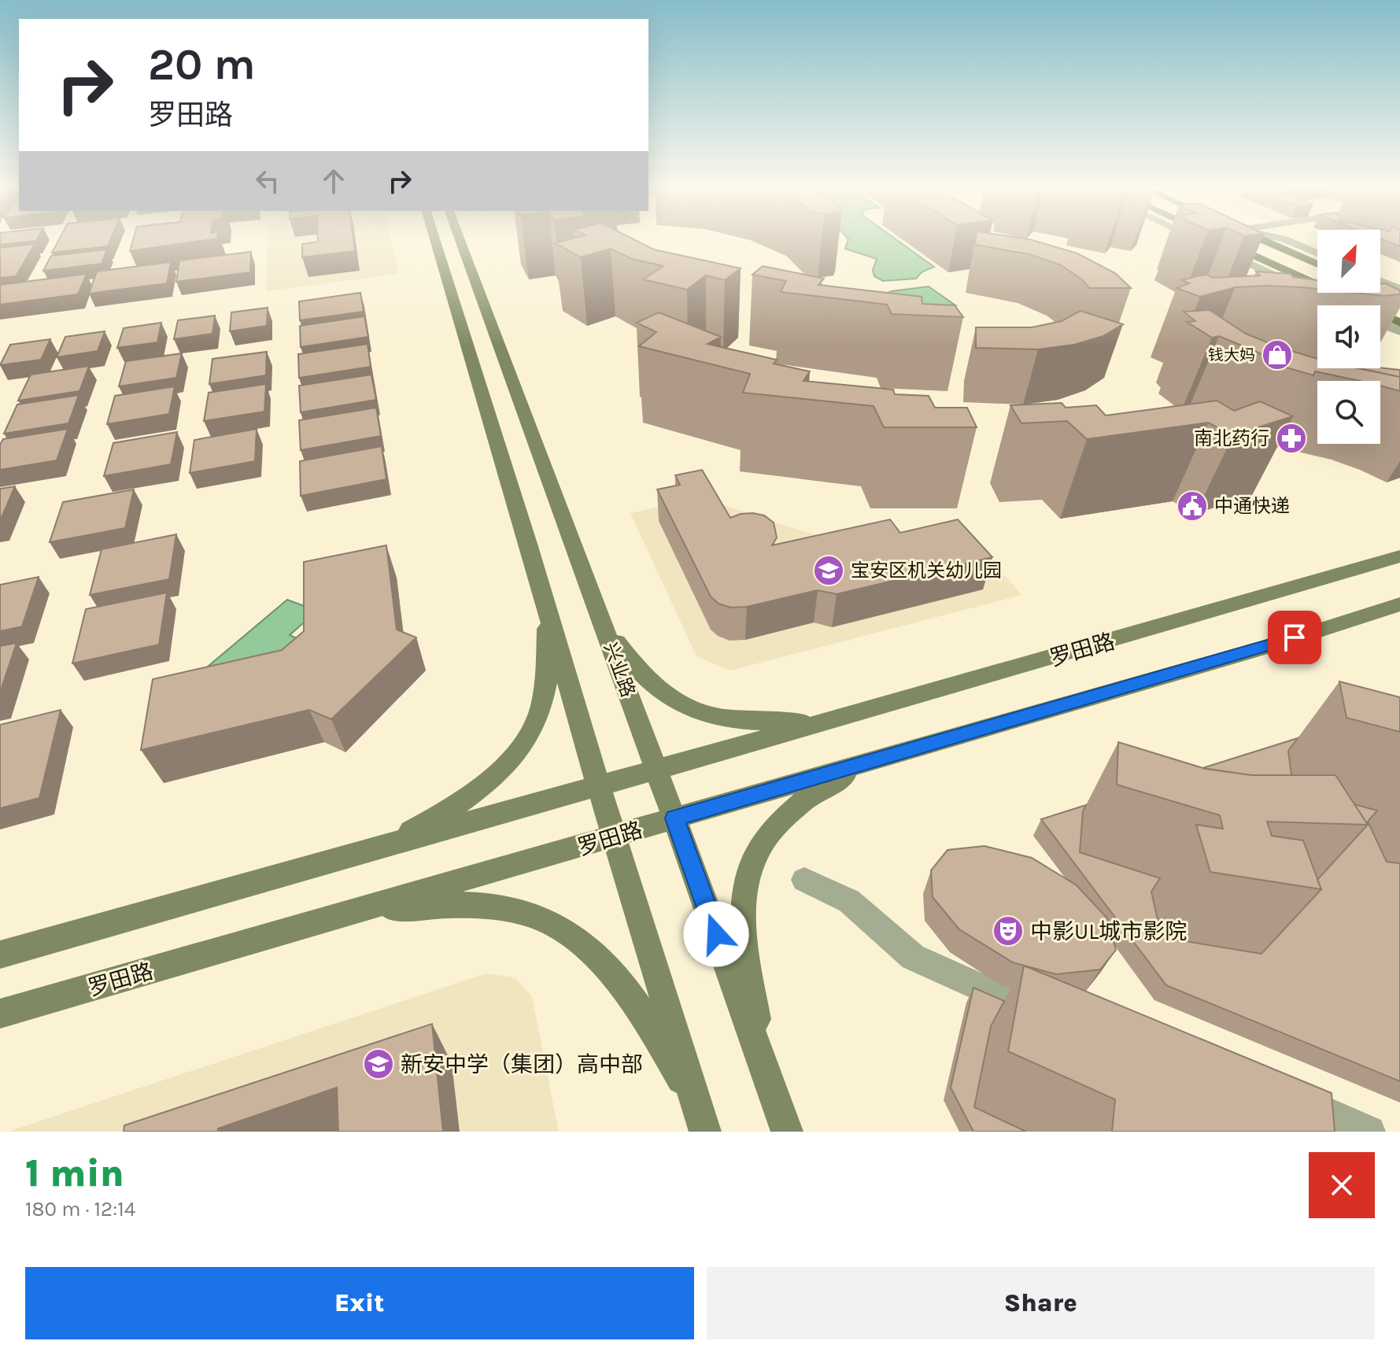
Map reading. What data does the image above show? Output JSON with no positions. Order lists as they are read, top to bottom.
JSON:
{
  "streets": {
    "main road": ["罗田路", "兴业路"]
  },
  "crossings": [
    ["罗田路", "兴业路"]
  ],
  "places": {
    "shop": ["钱大妈"],
    "pharmacy": ["南北药行"],
    "public building": ["中通快递"],
    "school or university": ["宝安区机关幼儿园", "新安中学（集团）高中部"],
    "theatre": ["中影UL城市影院"]
  },
  "north": "top right",
  "page": {
    "turn": ["20 m", "罗田路"],
    "heading": ["1 min", "180 m · 12:14"],
    "buttons": ["Exit", "Share"]
  }
}
